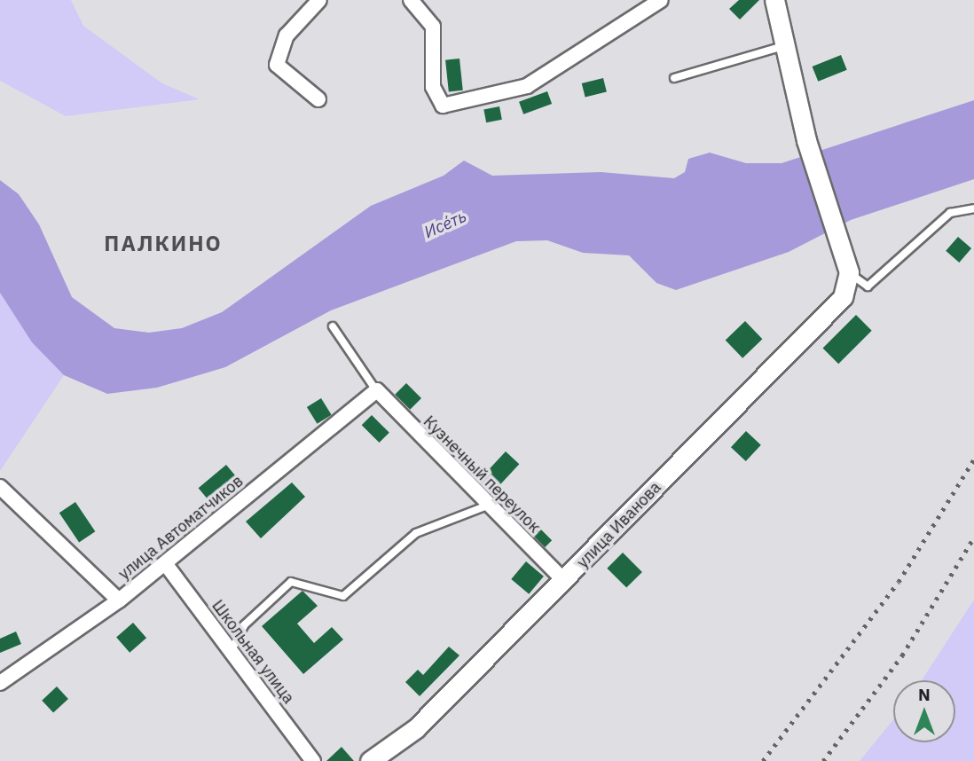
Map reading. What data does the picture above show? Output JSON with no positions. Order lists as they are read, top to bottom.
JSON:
{
  "streets": {
    "street": [
      "Кузнечный переулок",
      "улица Иванова",
      "улица Автоматчиков",
      "Школьная улица"
    ]
  },
  "crossings": [
    ["Кузнечный переулок", "улица Иванова"],
    ["Кузнечный переулок", "улица Автоматчиков"],
    ["улица Автоматчиков", "Школьная улица"]
  ],
  "districts": ["ПАЛКИНО"],
  "water": ["Исе́ть"],
  "north": "top"
}
